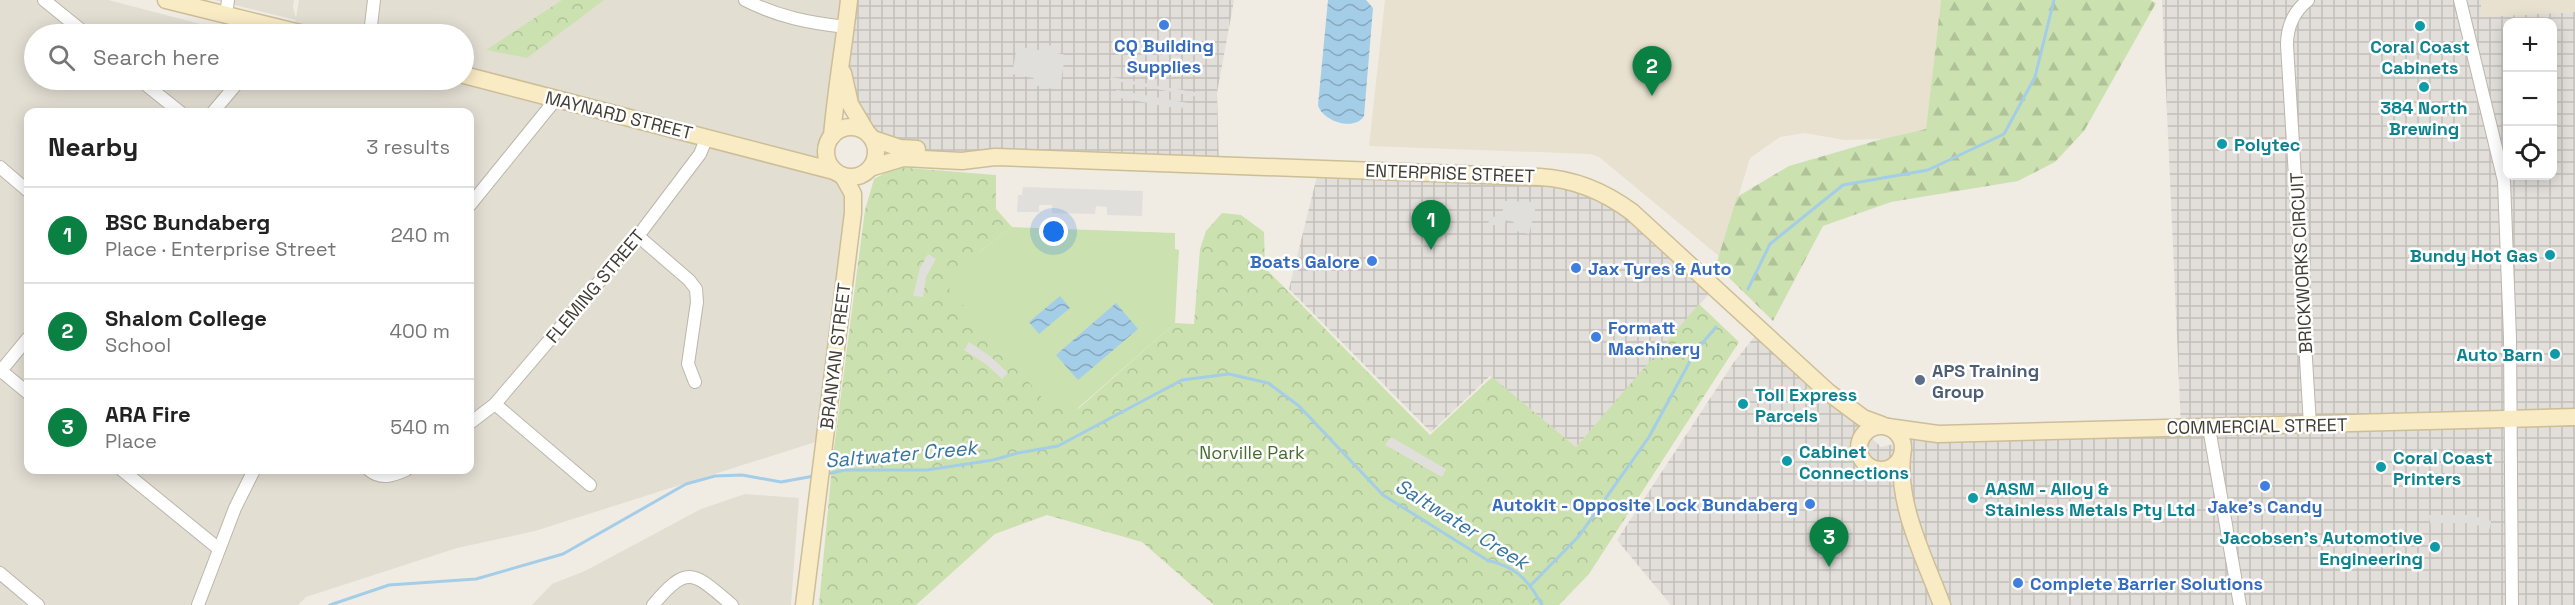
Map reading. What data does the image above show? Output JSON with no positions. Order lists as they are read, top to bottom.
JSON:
{
  "streets": {
    "street": [
      "MAYNARD STREET",
      "ENTERPRISE STREET",
      "BRICKWORKS CIRCUIT",
      "FLEMING STREET",
      "BRANYAN STREET",
      "COMMERCIAL STREET"
    ]
  },
  "crossings": [
    ["MAYNARD STREET", "ENTERPRISE STREET"],
    ["MAYNARD STREET", "FLEMING STREET"],
    ["MAYNARD STREET", "BRANYAN STREET"],
    ["ENTERPRISE STREET", "BRANYAN STREET"],
    ["ENTERPRISE STREET", "COMMERCIAL STREET"],
    ["BRICKWORKS CIRCUIT", "COMMERCIAL STREET"]
  ],
  "water": ["Saltwater Creek"],
  "parks": ["Norville Park"],
  "places": [
    "CQ Building Supplies",
    "Coral Coast Cabinets",
    "384 North Brewing",
    "Polytec",
    "Bundy Hot Gas",
    "Boats Galore",
    "Jax Tyres & Auto",
    "Formatt Machinery",
    "Auto Barn",
    "APS Training Group",
    "Toll Express Parcels",
    "Cabinet Connections",
    "Coral Coast Printers",
    "Jake's Candy",
    "AASM - Alloy & Stainless Metals Pty Ltd",
    "Autokit - Opposite Lock Bundaberg",
    "Jacobsen's Automotive Engineering",
    "Complete Barrier Solutions"
  ],
  "page": {
    "map_buttons": ["+", "−"],
    "search": "Search here",
    "pins": ["2", "1", "3"],
    "heading": ["Nearby", "3 results"],
    "list": [
      {
        "mark": "1",
        "name": "BSC Bundaberg",
        "note": "Place · Enterprise Street",
        "value": "240 m"
      },
      {
        "mark": "2",
        "name": "Shalom College",
        "note": "School",
        "value": "400 m"
      },
      {
        "mark": "3",
        "name": "ARA Fire",
        "note": "Place",
        "value": "540 m"
      }
    ]
  }
}
